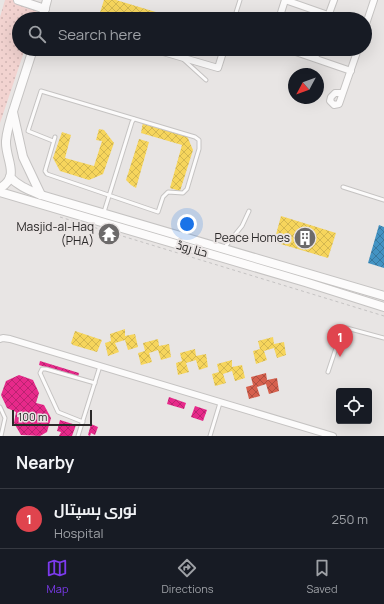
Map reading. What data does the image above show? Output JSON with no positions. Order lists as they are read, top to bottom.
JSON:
{
  "streets": {
    "street": ["حنا روڈ"]
  },
  "places": {
    "temple": ["Masjid-al-Haq (PHA)"],
    "building": ["Peace Homes"]
  },
  "scale_bar": "100 m",
  "north": "bottom left",
  "page": {
    "search": "Search here",
    "pins": "1",
    "scale": "100 m",
    "heading": "Nearby",
    "list": [
      {
        "mark": "1",
        "name": "نوری ہسپتال",
        "note": "Hospital",
        "value": "250 m"
      }
    ],
    "nav": ["Map", "Directions", "Saved"]
  }
}
